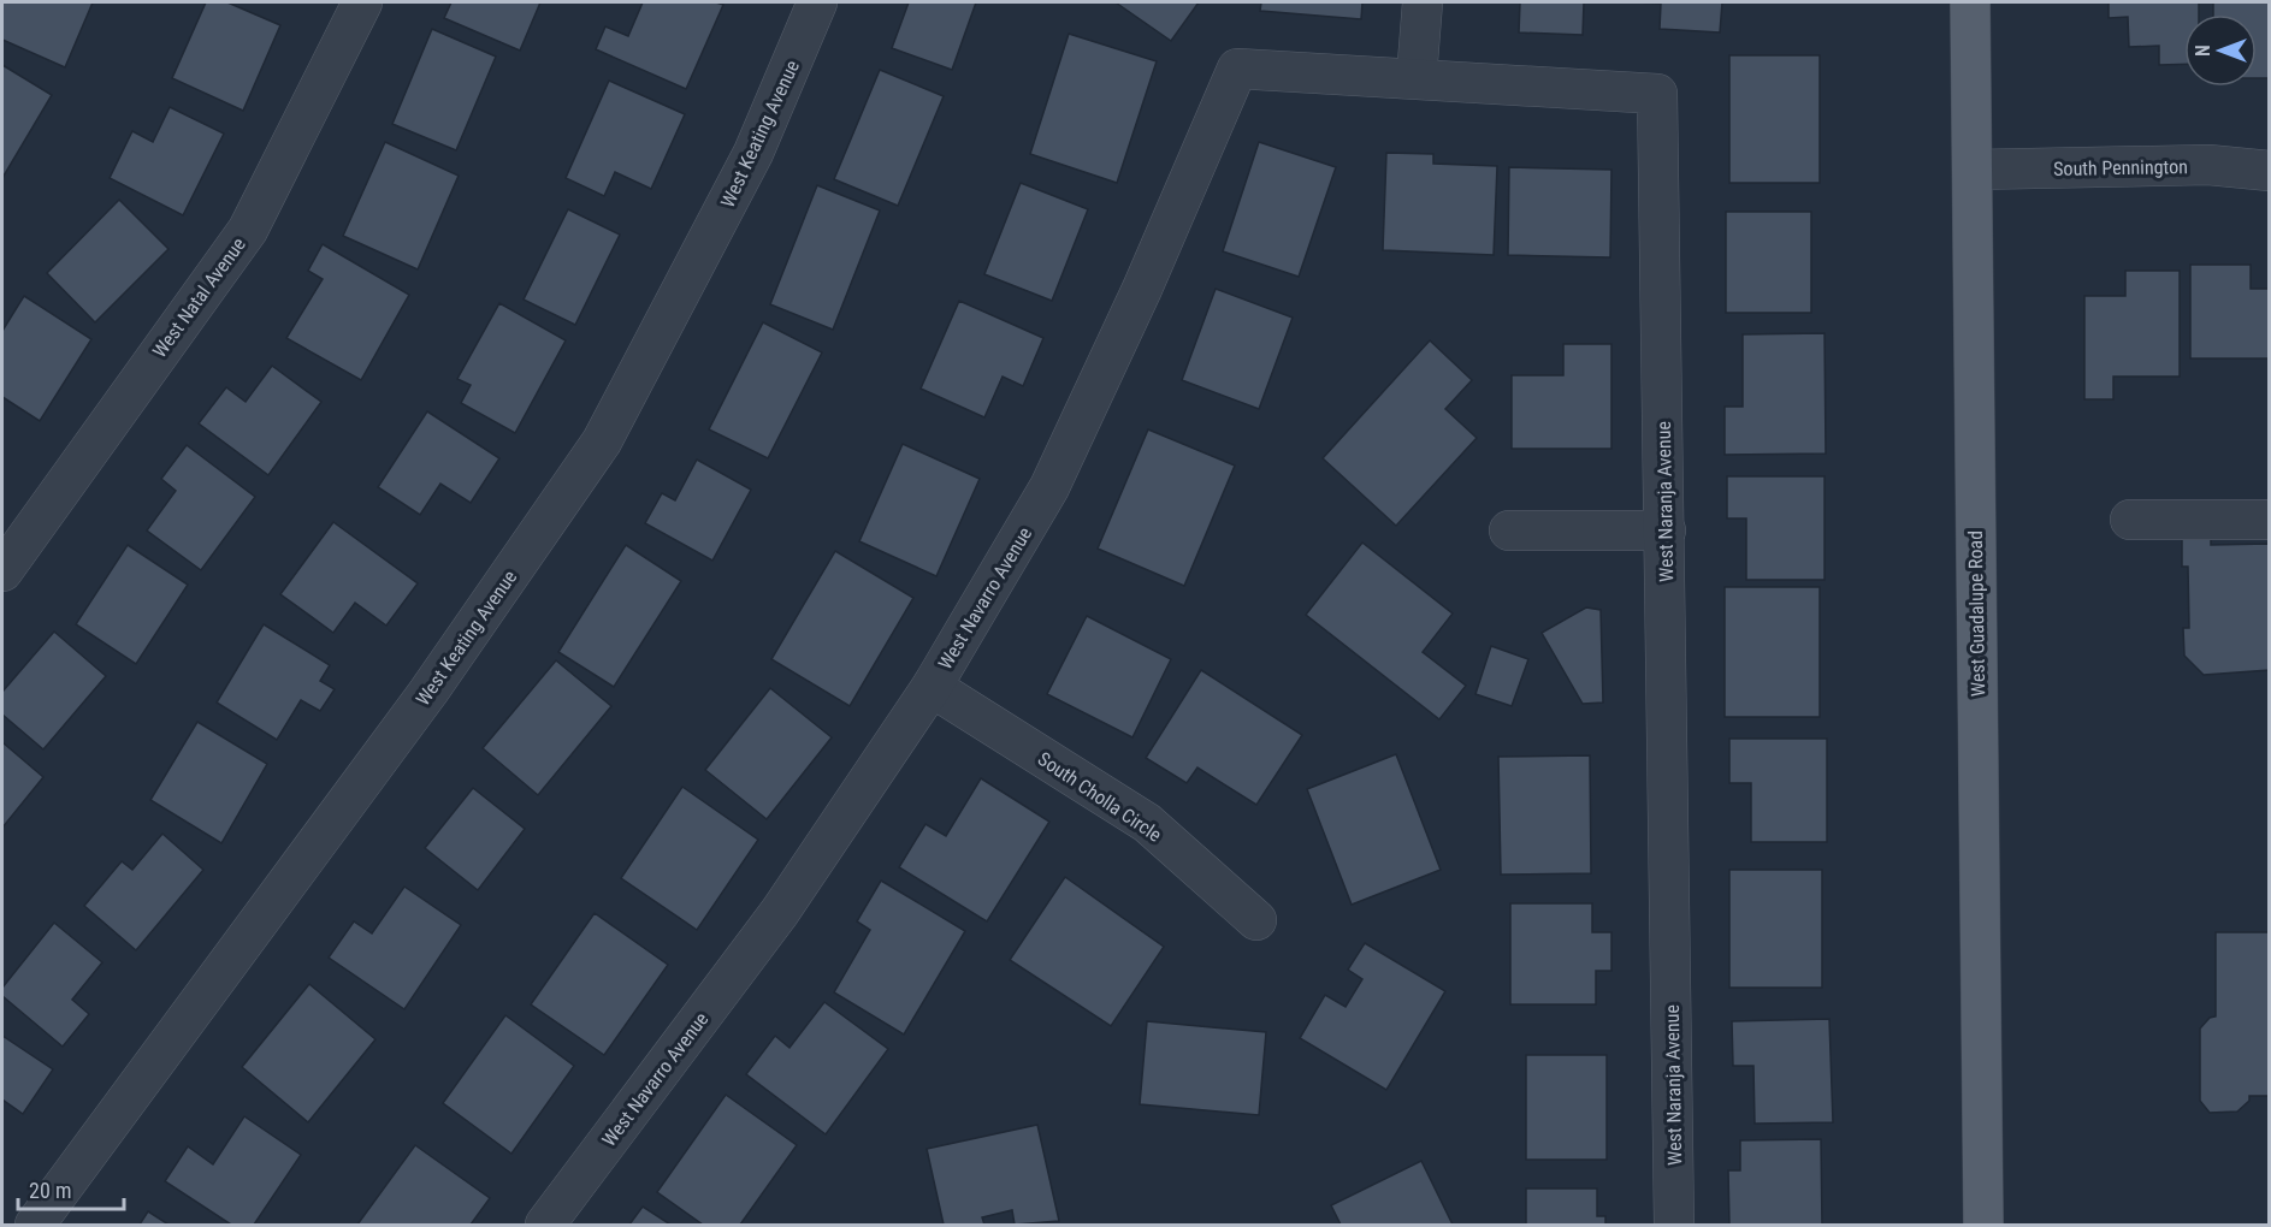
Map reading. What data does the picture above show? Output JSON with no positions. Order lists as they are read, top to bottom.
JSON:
{
  "streets": {
    "main road": ["West Guadalupe Road"],
    "street": [
      "West Keating Avenue",
      "South Pennington",
      "West Natal Avenue",
      "West Naranja Avenue",
      "West Navarro Avenue",
      "South Cholla Circle"
    ]
  },
  "crossings": [
    ["South Pennington", "West Guadalupe Road"],
    ["West Naranja Avenue", "West Navarro Avenue"],
    ["West Navarro Avenue", "South Cholla Circle"]
  ],
  "scale_bar": "20 m",
  "north": "left"
}
